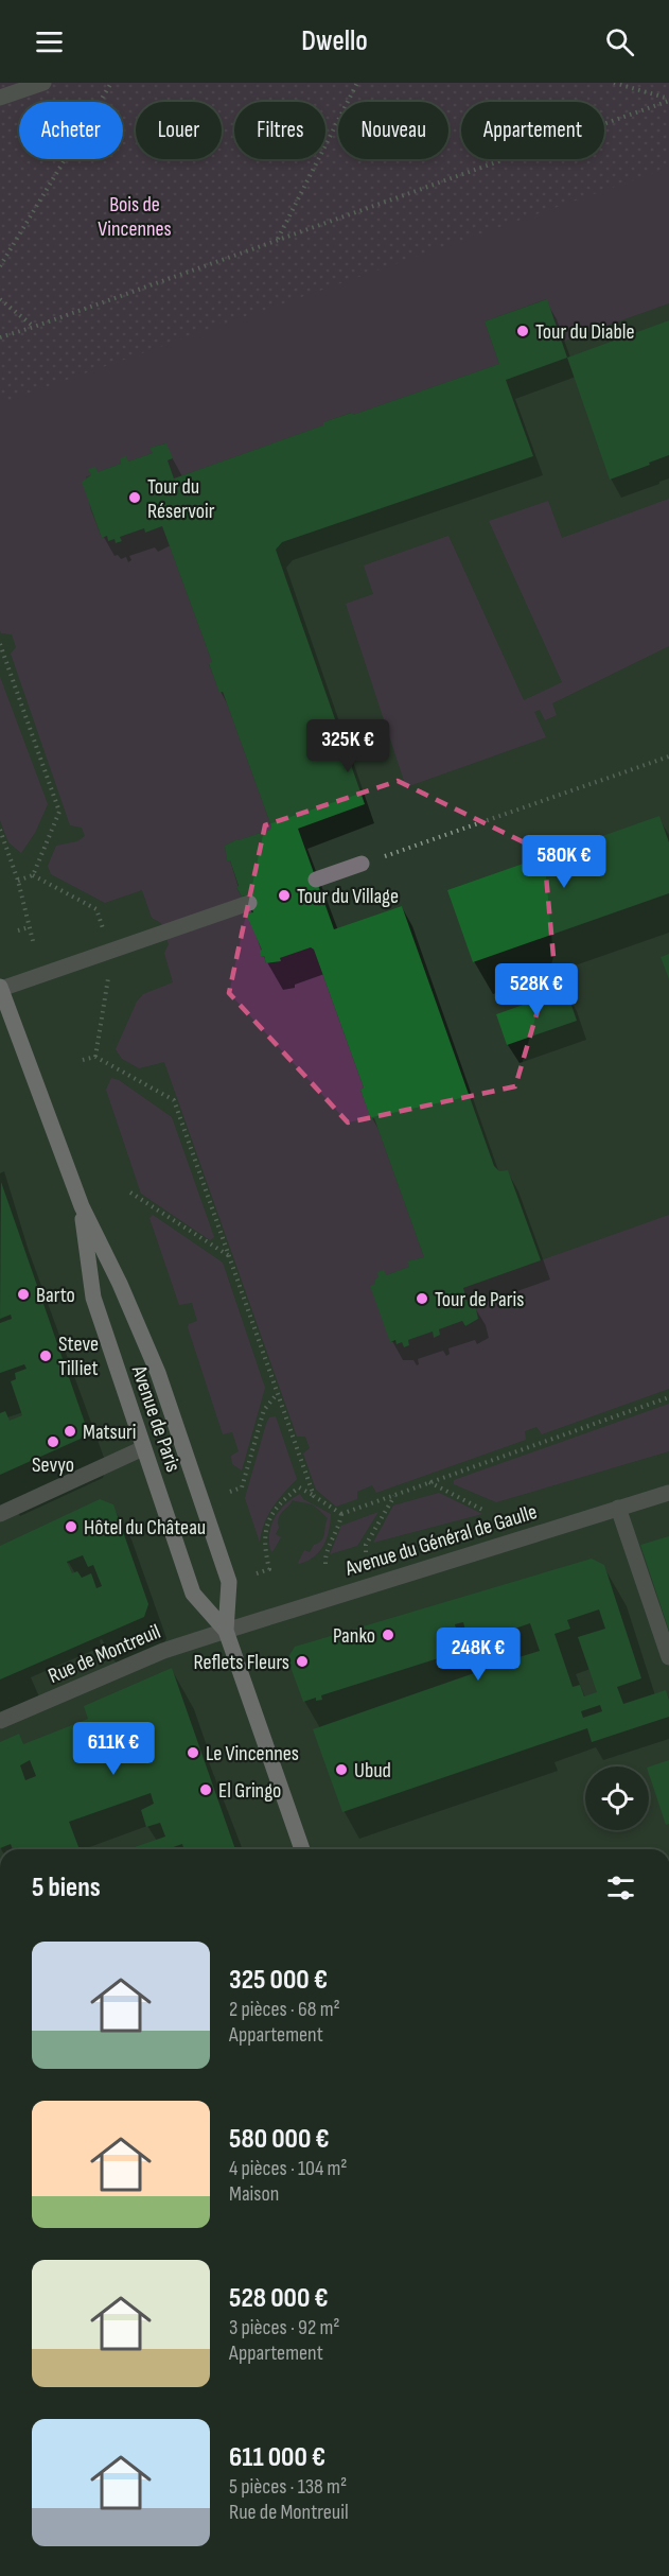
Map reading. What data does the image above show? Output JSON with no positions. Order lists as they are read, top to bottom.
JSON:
{
  "streets": {
    "main road": ["Avenue de Paris"],
    "street": ["Avenue du Général de Gaulle", "Rue de Montreuil"]
  },
  "crossings": [
    ["Avenue de Paris", "Avenue du Général de Gaulle"],
    ["Avenue de Paris", "Rue de Montreuil"],
    ["Avenue du Général de Gaulle", "Rue de Montreuil"]
  ],
  "parks": ["Bois de Vincennes"],
  "places": [
    "Tour du Diable",
    "Tour du Réservoir",
    "Tour du Village",
    "Barto",
    "Tour de Paris",
    "Steve Tilliet",
    "Matsuri",
    "Sevyo",
    "Hôtel du Château",
    "Panko",
    "Reflets Fleurs",
    "Le Vincennes",
    "Ubud",
    "El Gringo"
  ],
  "page": {
    "header": "Dwello",
    "chip": [
      "Acheter",
      "Louer",
      "Filtres",
      "Nouveau",
      "Appartement"
    ],
    "price": [
      "325K €",
      "580K €",
      "528K €",
      "248K €",
      "611K €"
    ],
    "heading": "5 biens",
    "list": [
      {
        "name": "325 000 €",
        "note": "2 pièces · 68 m² · Appartement"
      },
      {
        "name": "580 000 €",
        "note": "4 pièces · 104 m² · Maison"
      },
      {
        "name": "528 000 €",
        "note": "3 pièces · 92 m² · Appartement"
      },
      {
        "name": "611 000 €",
        "note": "5 pièces · 138 m² · Rue de Montreuil"
      }
    ]
  }
}
